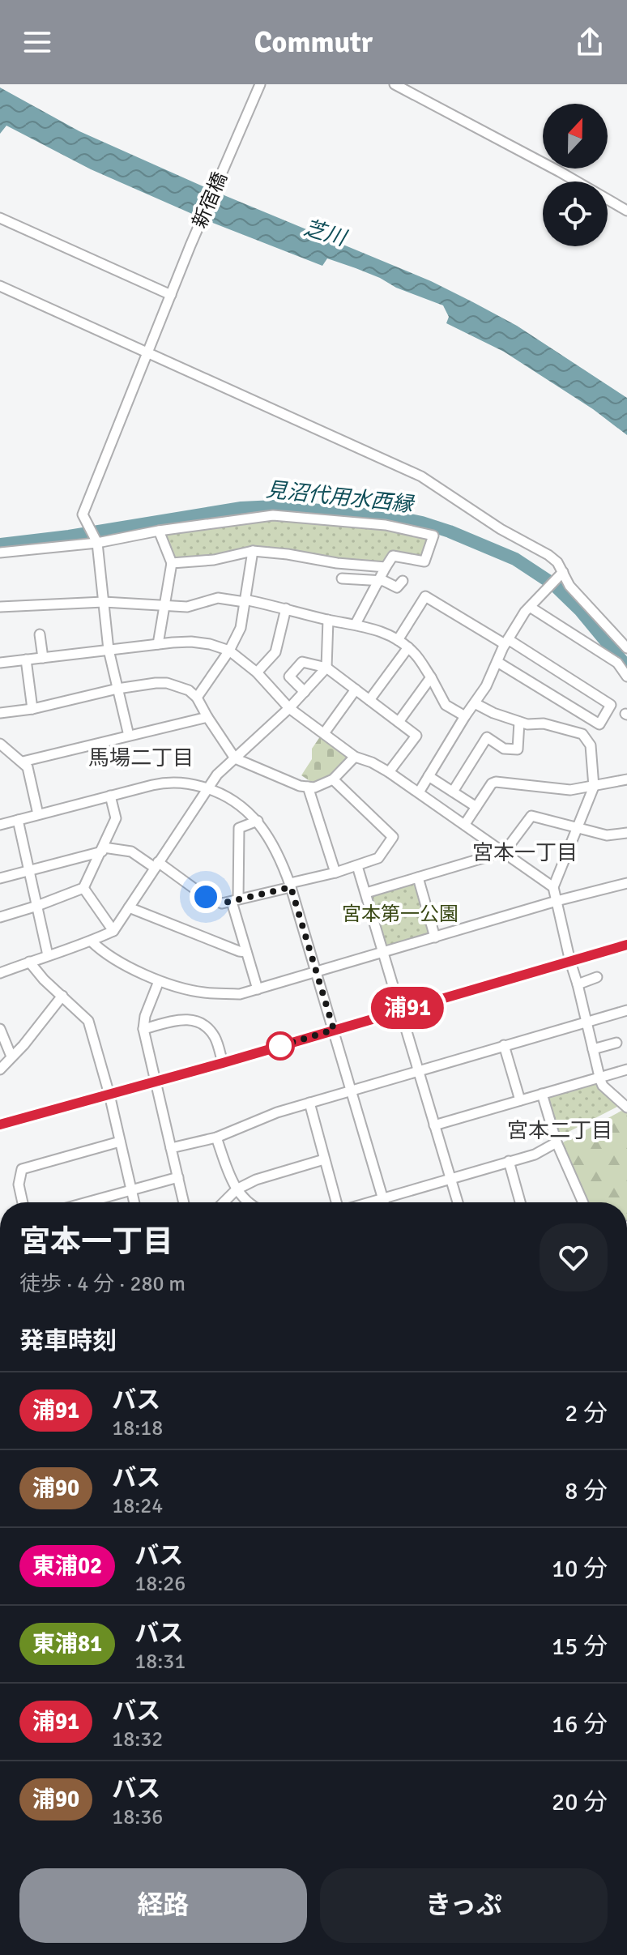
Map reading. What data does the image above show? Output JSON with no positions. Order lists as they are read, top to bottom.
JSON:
{
  "streets": {
    "street": ["新宿橋"]
  },
  "districts": ["馬場二丁目", "宮本一丁目", "宮本二丁目"],
  "water": ["芝川", "見沼代用水西縁"],
  "parks": ["宮本第一公園"],
  "lines": ["bus line 浦91"],
  "north": "top",
  "page": {
    "header": "Commutr",
    "on_map": "浦91",
    "heading": [
      ["宮本一丁目", "徒歩 · 4 分 · 280 m"],
      "発車時刻"
    ],
    "list": [
      {
        "mark": "浦91",
        "name": "バス",
        "note": "18:18",
        "value": "2 分"
      },
      {
        "mark": "浦90",
        "name": "バス",
        "note": "18:24",
        "value": "8 分"
      },
      {
        "mark": "東浦02",
        "name": "バス",
        "note": "18:26",
        "value": "10 分"
      },
      {
        "mark": "東浦81",
        "name": "バス",
        "note": "18:31",
        "value": "15 分"
      },
      {
        "mark": "浦91",
        "name": "バス",
        "note": "18:32",
        "value": "16 分"
      },
      {
        "mark": "浦90",
        "name": "バス",
        "note": "18:36",
        "value": "20 分"
      }
    ],
    "buttons": ["経路", "きっぷ"]
  }
}
